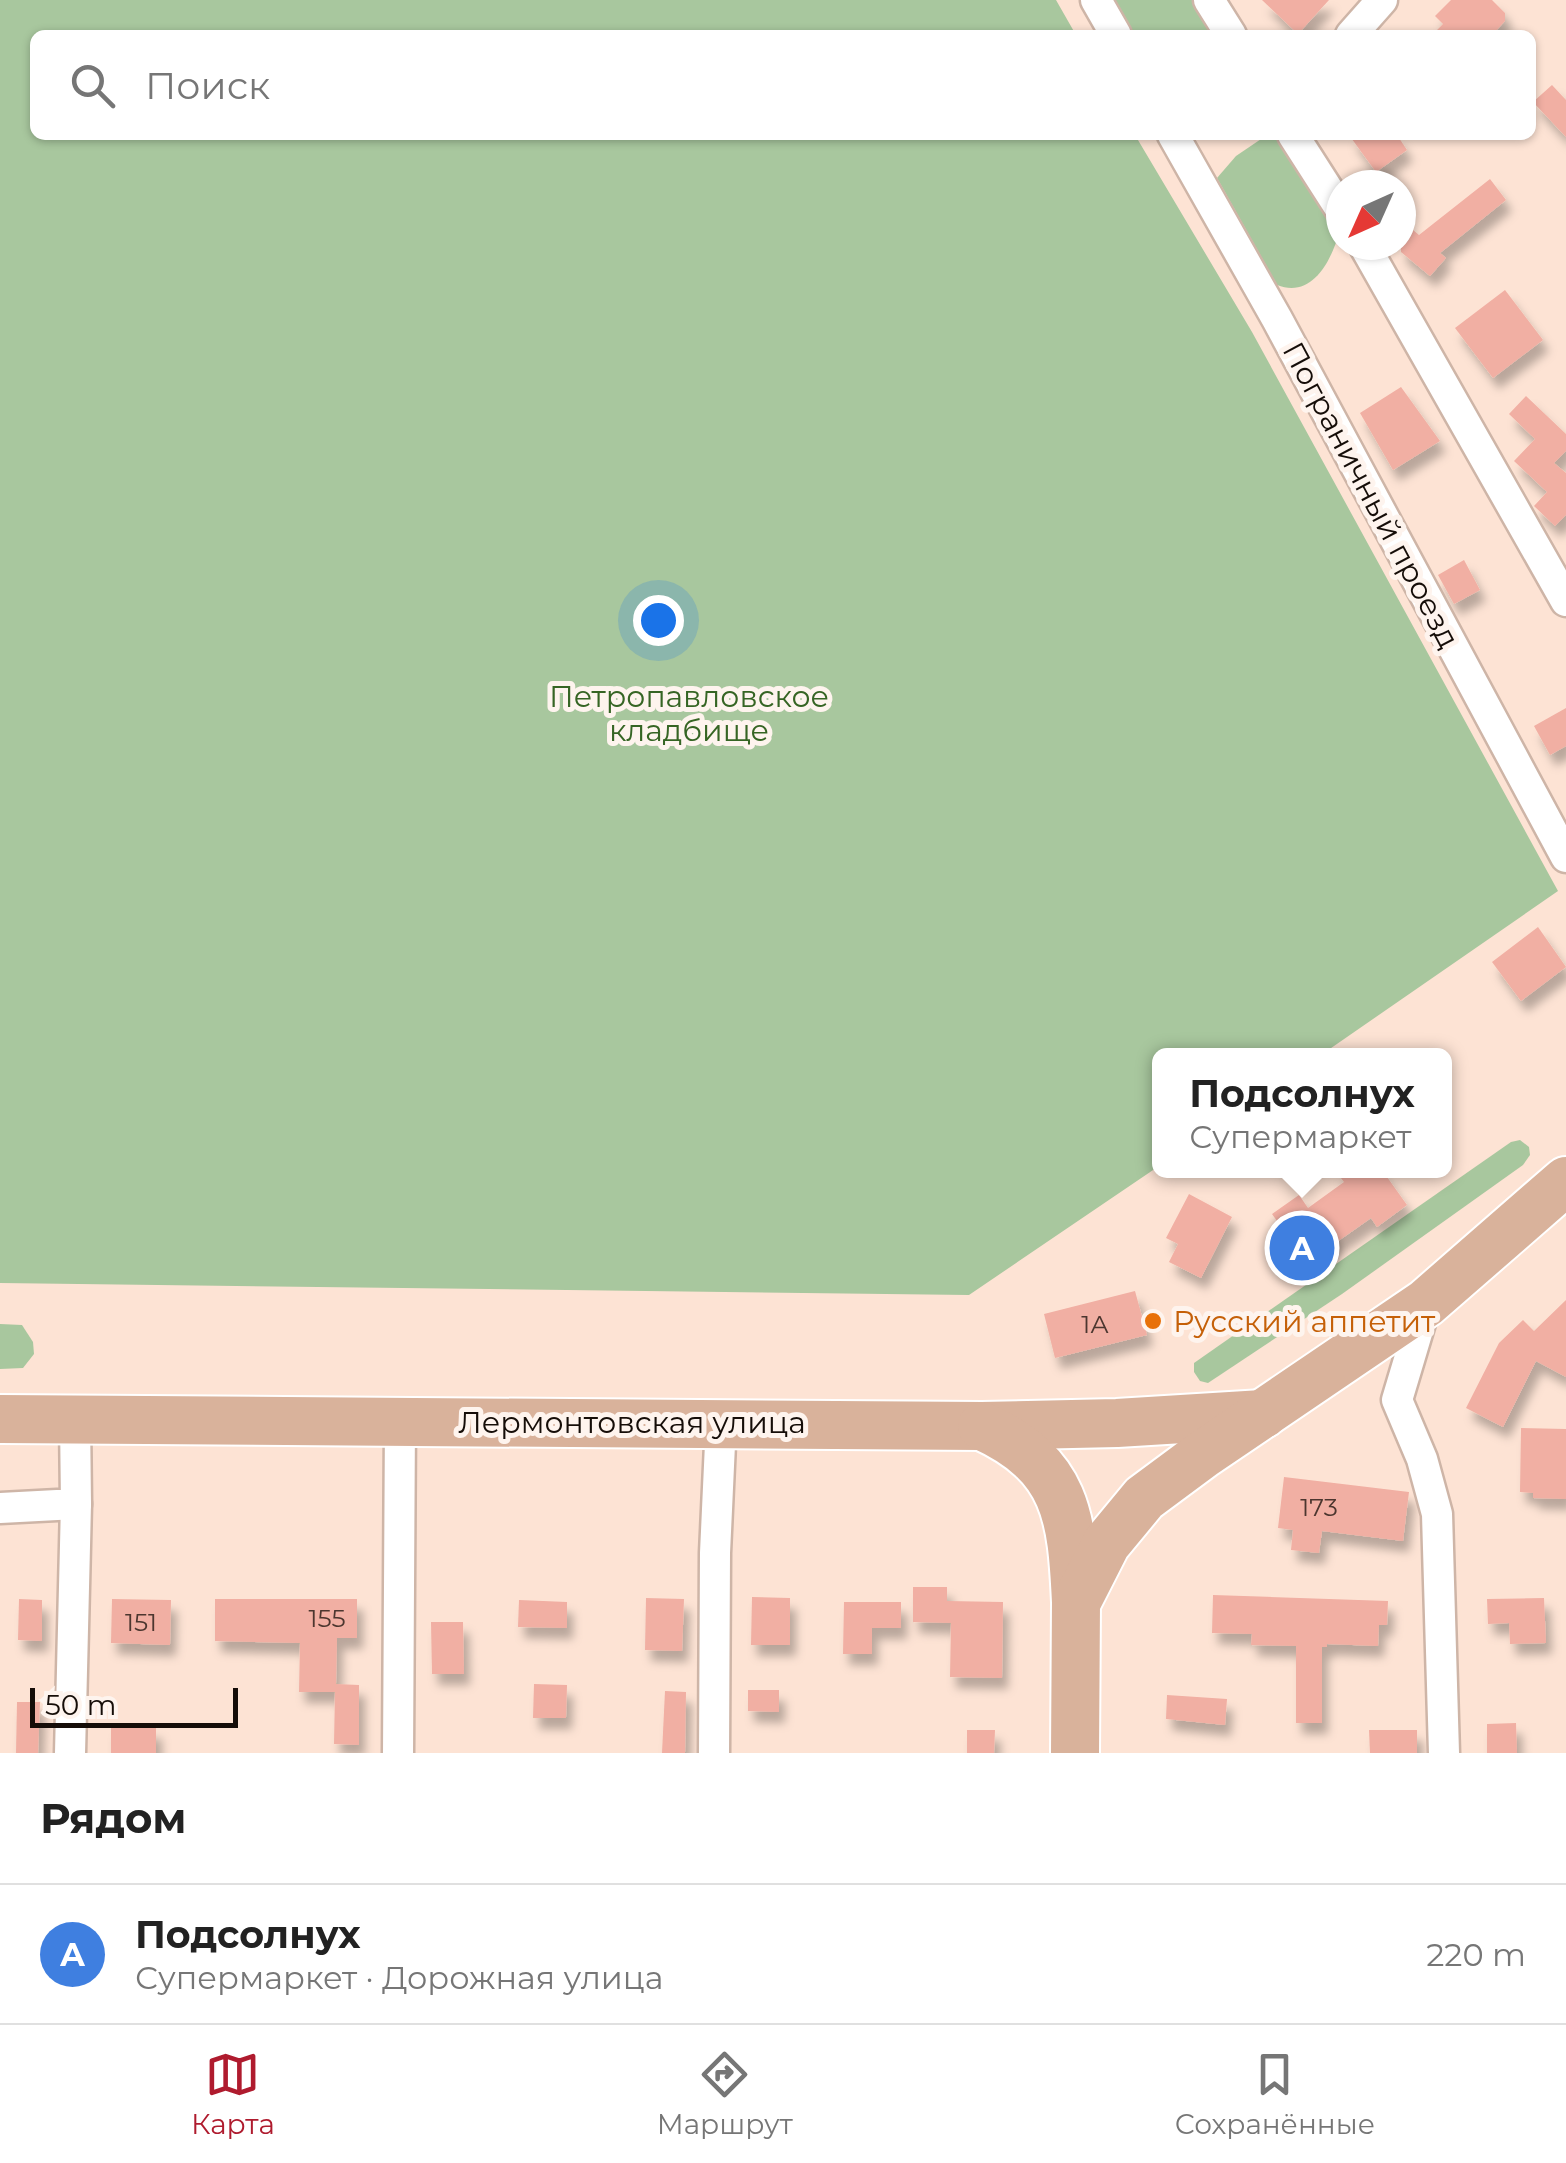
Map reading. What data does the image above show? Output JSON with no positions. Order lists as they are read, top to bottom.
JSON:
{
  "streets": {
    "main road": ["Лермонтовская улица"],
    "street": ["Пограничный проезд"]
  },
  "parks": ["Петропавловское кладбище"],
  "places": ["Русский аппетит"],
  "house_numbers": [
    "1А",
    "173",
    "155",
    "151"
  ],
  "scale_bar": "50 m",
  "north": "bottom left",
  "page": {
    "search": "Поиск",
    "popup": ["Подсолнух", "Супермаркет"],
    "pins": "A",
    "scale": "50 m",
    "heading": "Рядом",
    "list": [
      {
        "mark": "A",
        "name": "Подсолнух",
        "note": "Супермаркет · Дорожная улица",
        "value": "220 m"
      }
    ],
    "nav": ["Карта", "Маршрут", "Сохранённые"]
  }
}
